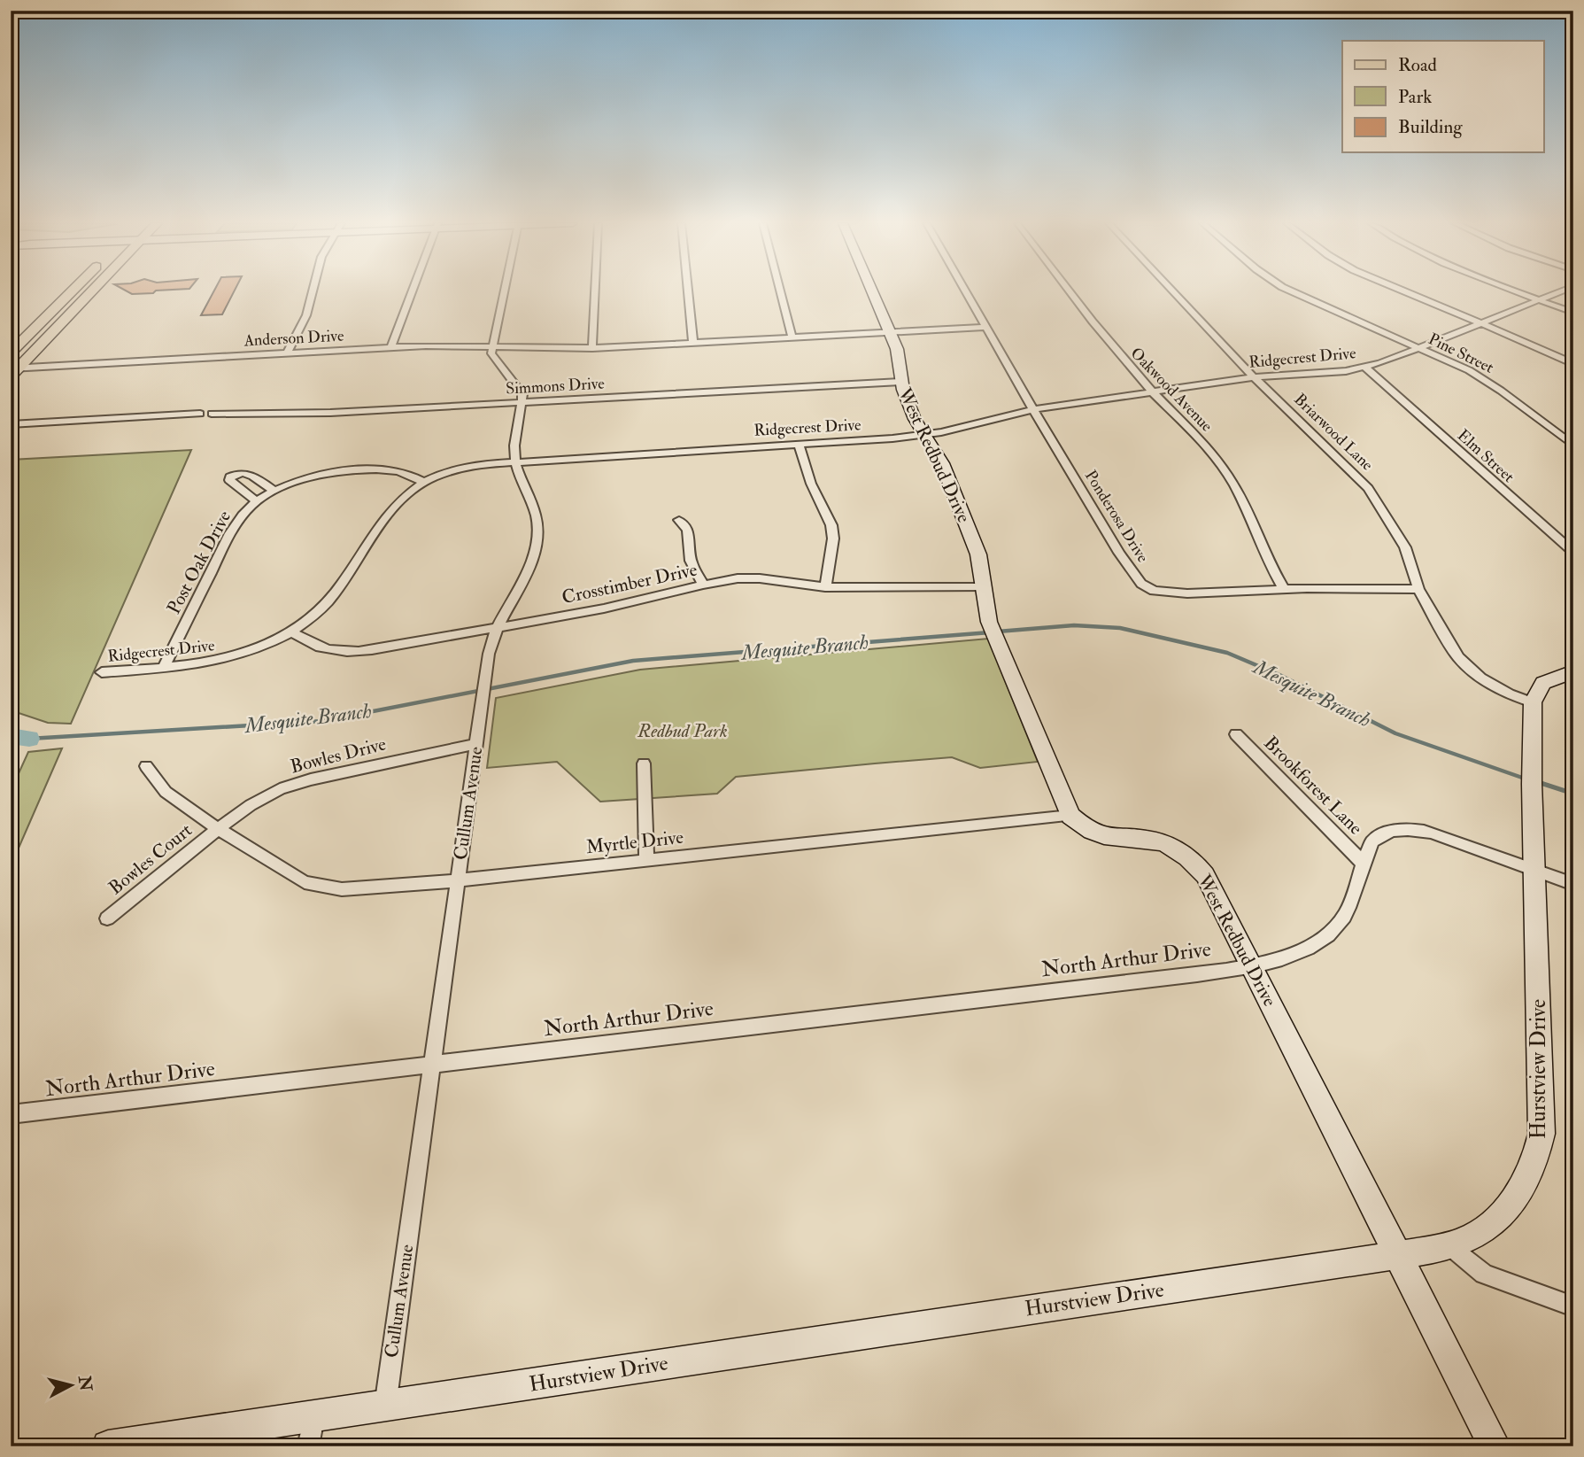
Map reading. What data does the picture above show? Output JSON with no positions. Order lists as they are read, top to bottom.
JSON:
{
  "streets": {
    "street": [
      "Anderson Drive",
      "Pine Street",
      "Ridgecrest Drive",
      "Simmons Drive",
      "Oakwood Avenue",
      "Briarwood Lane",
      "West Redbud Drive",
      "Elm Street",
      "Ponderosa Drive",
      "Post Oak Drive",
      "Crosstimber Drive",
      "Bowles Drive",
      "Brookforest Lane",
      "Cullum Avenue",
      "Myrtle Drive",
      "Bowles Court",
      "North Arthur Drive",
      "Hurstview Drive"
    ]
  },
  "crossings": [
    ["Anderson Drive", "West Redbud Drive"],
    ["Anderson Drive", "Ponderosa Drive"],
    ["Pine Street", "Ridgecrest Drive"],
    ["Ridgecrest Drive", "Oakwood Avenue"],
    ["Ridgecrest Drive", "Briarwood Lane"],
    ["Ridgecrest Drive", "West Redbud Drive"],
    ["Ridgecrest Drive", "Elm Street"],
    ["Ridgecrest Drive", "Ponderosa Drive"],
    ["Ridgecrest Drive", "Post Oak Drive"],
    ["Ridgecrest Drive", "Crosstimber Drive"],
    ["Ridgecrest Drive", "Cullum Avenue"],
    ["Simmons Drive", "West Redbud Drive"],
    ["Simmons Drive", "Cullum Avenue"],
    ["Oakwood Avenue", "Ponderosa Drive"],
    ["Briarwood Lane", "Ponderosa Drive"],
    ["Briarwood Lane", "Hurstview Drive"],
    ["West Redbud Drive", "Crosstimber Drive"],
    ["West Redbud Drive", "Myrtle Drive"],
    ["West Redbud Drive", "North Arthur Drive"],
    ["West Redbud Drive", "Hurstview Drive"],
    ["Crosstimber Drive", "Cullum Avenue"],
    ["Bowles Drive", "Cullum Avenue"],
    ["Bowles Drive", "Myrtle Drive"],
    ["Bowles Drive", "Bowles Court"],
    ["Brookforest Lane", "North Arthur Drive"],
    ["Cullum Avenue", "Myrtle Drive"],
    ["Cullum Avenue", "North Arthur Drive"],
    ["Cullum Avenue", "Hurstview Drive"],
    ["Myrtle Drive", "Bowles Court"],
    ["North Arthur Drive", "Hurstview Drive"]
  ],
  "water": ["Mesquite Branch"],
  "parks": ["Redbud Park"],
  "legend": ["Road", "Park", "Building"],
  "north": "right"
}
